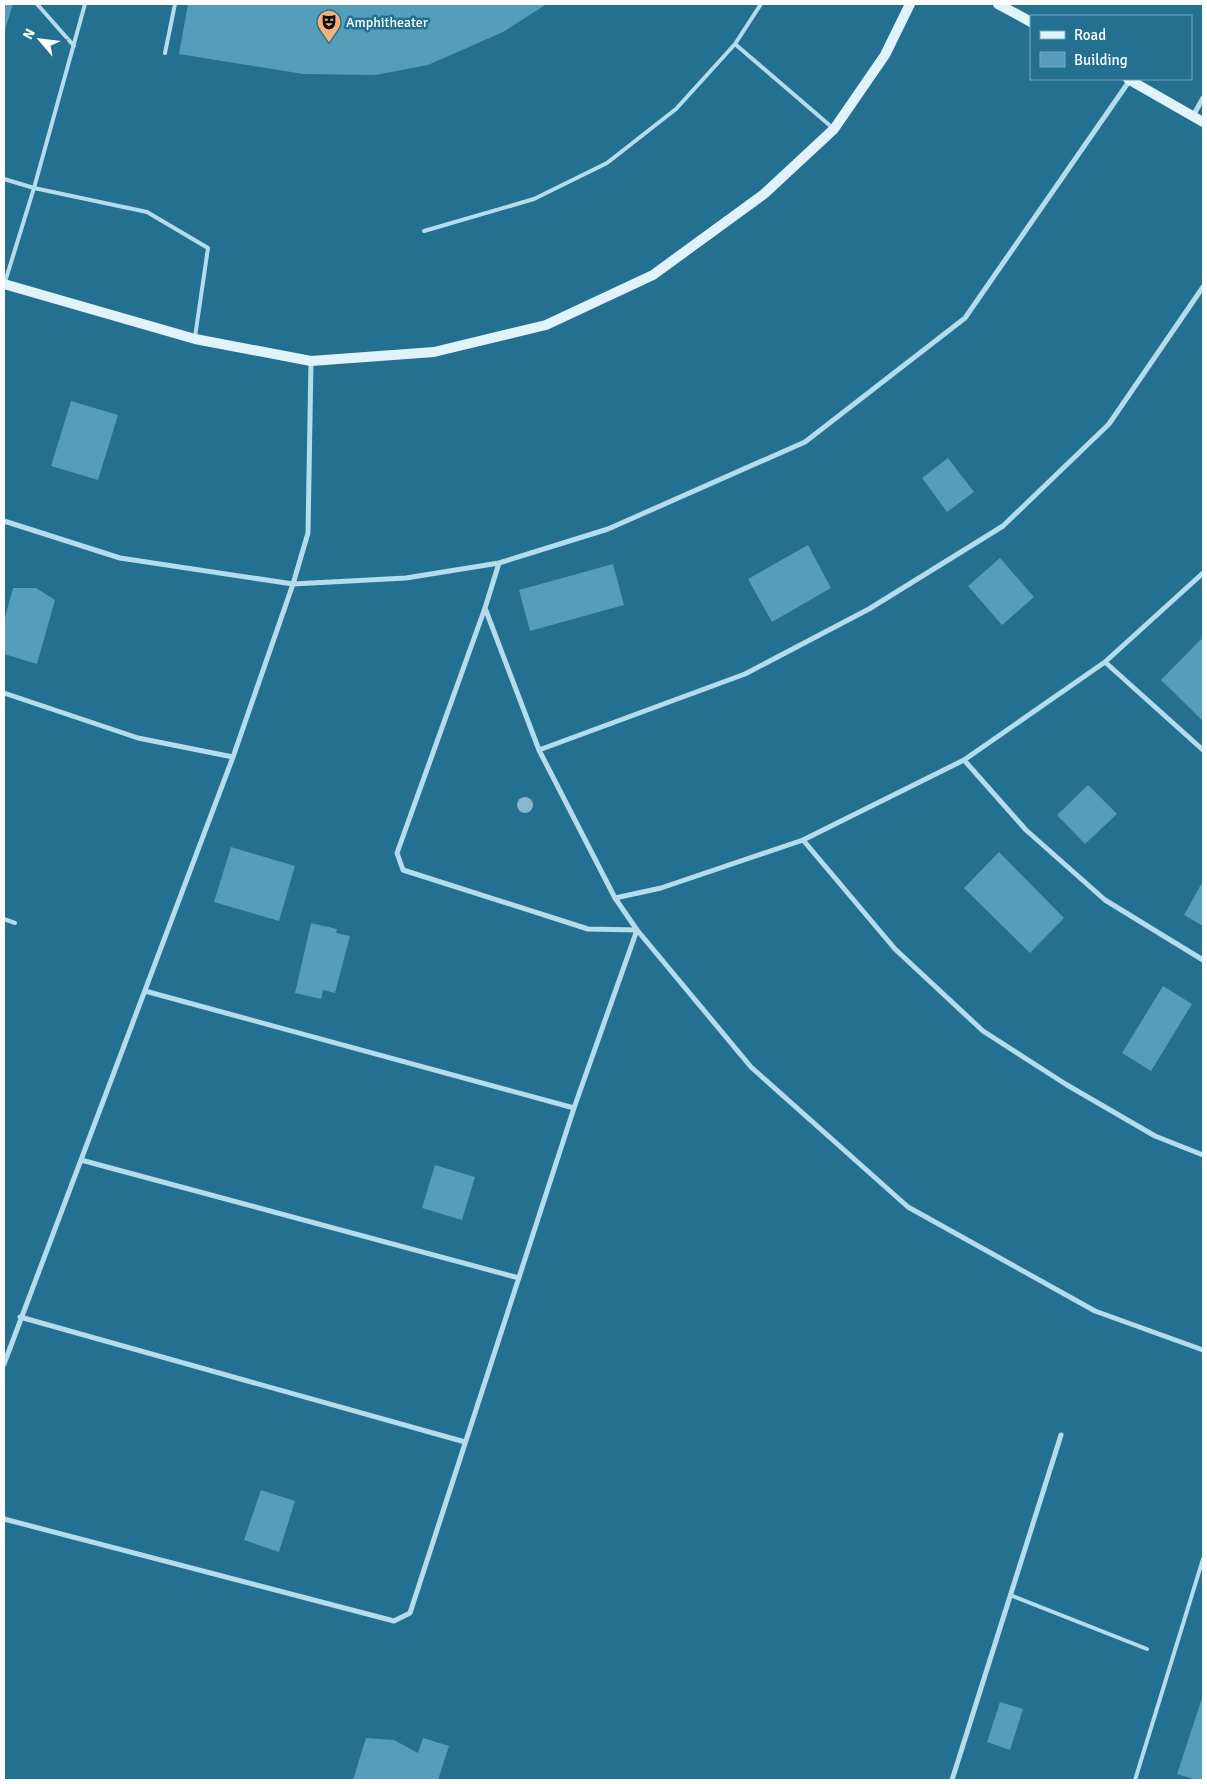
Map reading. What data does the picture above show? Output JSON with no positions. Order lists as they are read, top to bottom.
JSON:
{
  "places": {
    "theatre": ["Amphitheater"]
  },
  "legend": ["Road", "Building"],
  "north": "top left"
}
